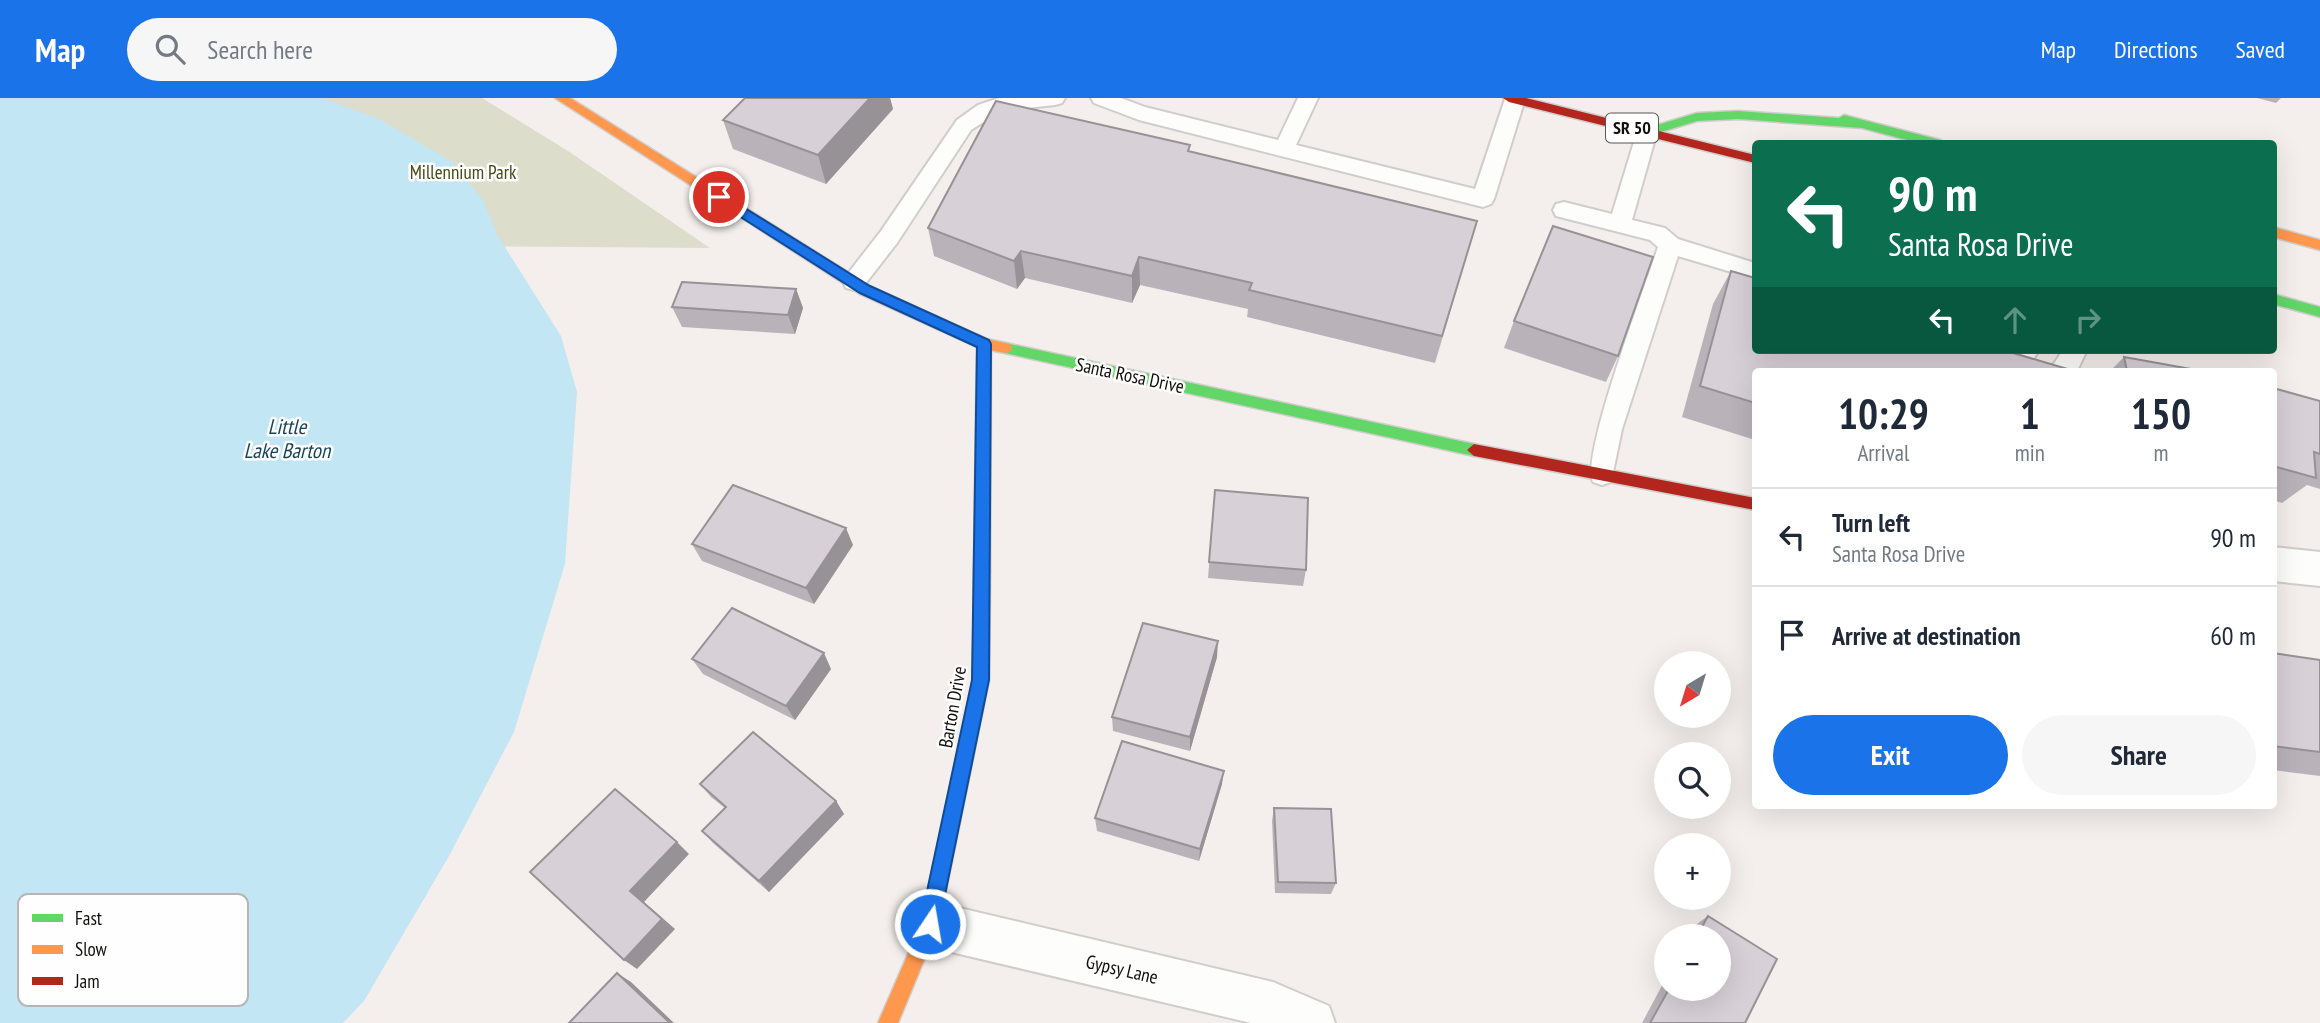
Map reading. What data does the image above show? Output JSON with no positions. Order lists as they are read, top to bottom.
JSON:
{
  "streets": {
    "main road": ["SR 50", "Santa Rosa Drive", "Barton Drive"],
    "street": ["Gypsy Lane"]
  },
  "crossings": [
    ["Santa Rosa Drive", "Barton Drive"],
    ["Barton Drive", "Gypsy Lane"]
  ],
  "water": ["Little Lake Barton"],
  "parks": ["Millennium Park"],
  "legend": ["Fast", "Slow", "Jam"],
  "north": "bottom left",
  "page": {
    "header": "Map",
    "search": "Search here",
    "nav": ["Map", "Directions", "Saved"],
    "turn": ["90 m", "Santa Rosa Drive"],
    "eta": [
      "10:29",
      "Arrival",
      "1",
      "min",
      "150",
      "m"
    ],
    "list": [
      {
        "name": "Turn left",
        "note": "Santa Rosa Drive",
        "value": "90 m"
      },
      {
        "name": "Arrive at destination",
        "value": "60 m"
      }
    ],
    "map_buttons": ["+", "−"],
    "buttons": ["Exit", "Share"]
  }
}
